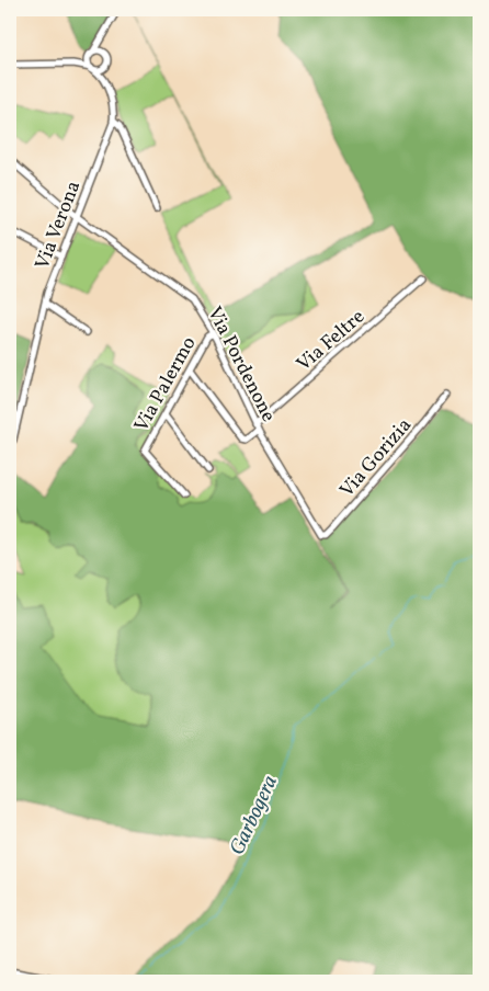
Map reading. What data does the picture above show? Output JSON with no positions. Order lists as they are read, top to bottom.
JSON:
{
  "streets": {
    "street": [
      "Via Verona",
      "Via Feltre",
      "Via Pordenone",
      "Via Palermo",
      "Via Gorizia"
    ]
  },
  "crossings": [
    ["Via Verona", "Via Pordenone"],
    ["Via Feltre", "Via Pordenone"],
    ["Via Pordenone", "Via Palermo"],
    ["Via Pordenone", "Via Gorizia"]
  ],
  "water": ["Garbogera"]
}
